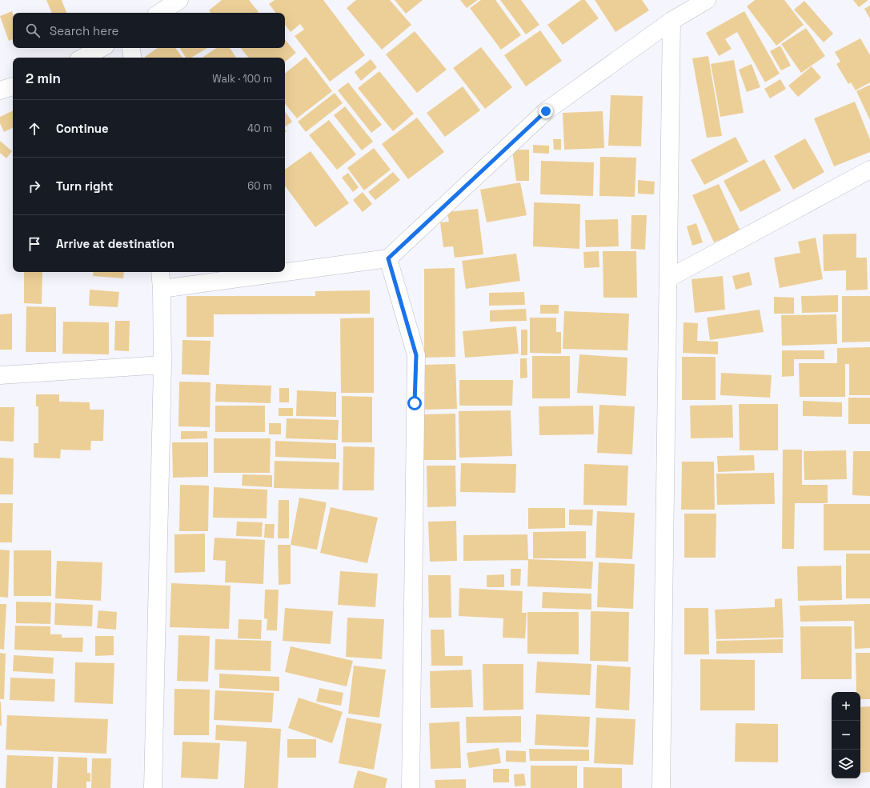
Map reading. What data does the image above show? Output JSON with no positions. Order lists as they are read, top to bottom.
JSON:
{
  "page": {
    "search": "Search here",
    "heading": ["2 min", "Walk · 100 m"],
    "list": [
      ["Continue", "40 m"],
      ["Turn right", "60 m"],
      "Arrive at destination"
    ],
    "map_buttons": ["+", "−"]
  }
}
